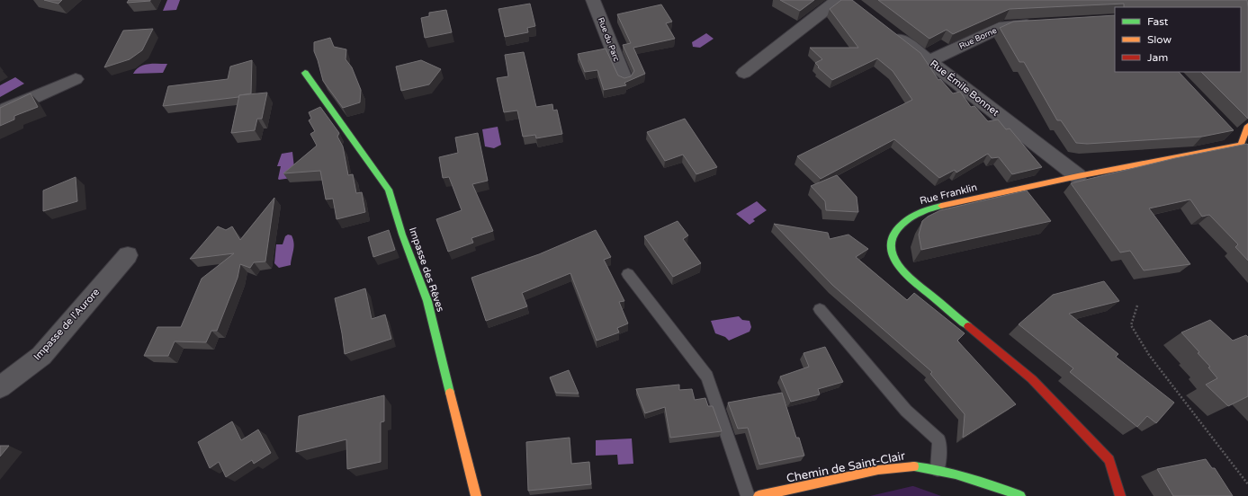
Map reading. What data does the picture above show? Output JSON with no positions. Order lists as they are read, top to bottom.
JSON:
{
  "streets": {
    "street": [
      "Rue Borne",
      "Rue du Parc",
      "Rue Émile Bonnet",
      "Rue Franklin",
      "Impasse des Rêves",
      "Impasse de l'Aurore",
      "Chemin de Saint-Clair"
    ]
  },
  "crossings": [
    ["Rue Borne", "Rue Émile Bonnet"],
    ["Rue Émile Bonnet", "Rue Franklin"]
  ],
  "legend": ["Fast", "Slow", "Jam"]
}
